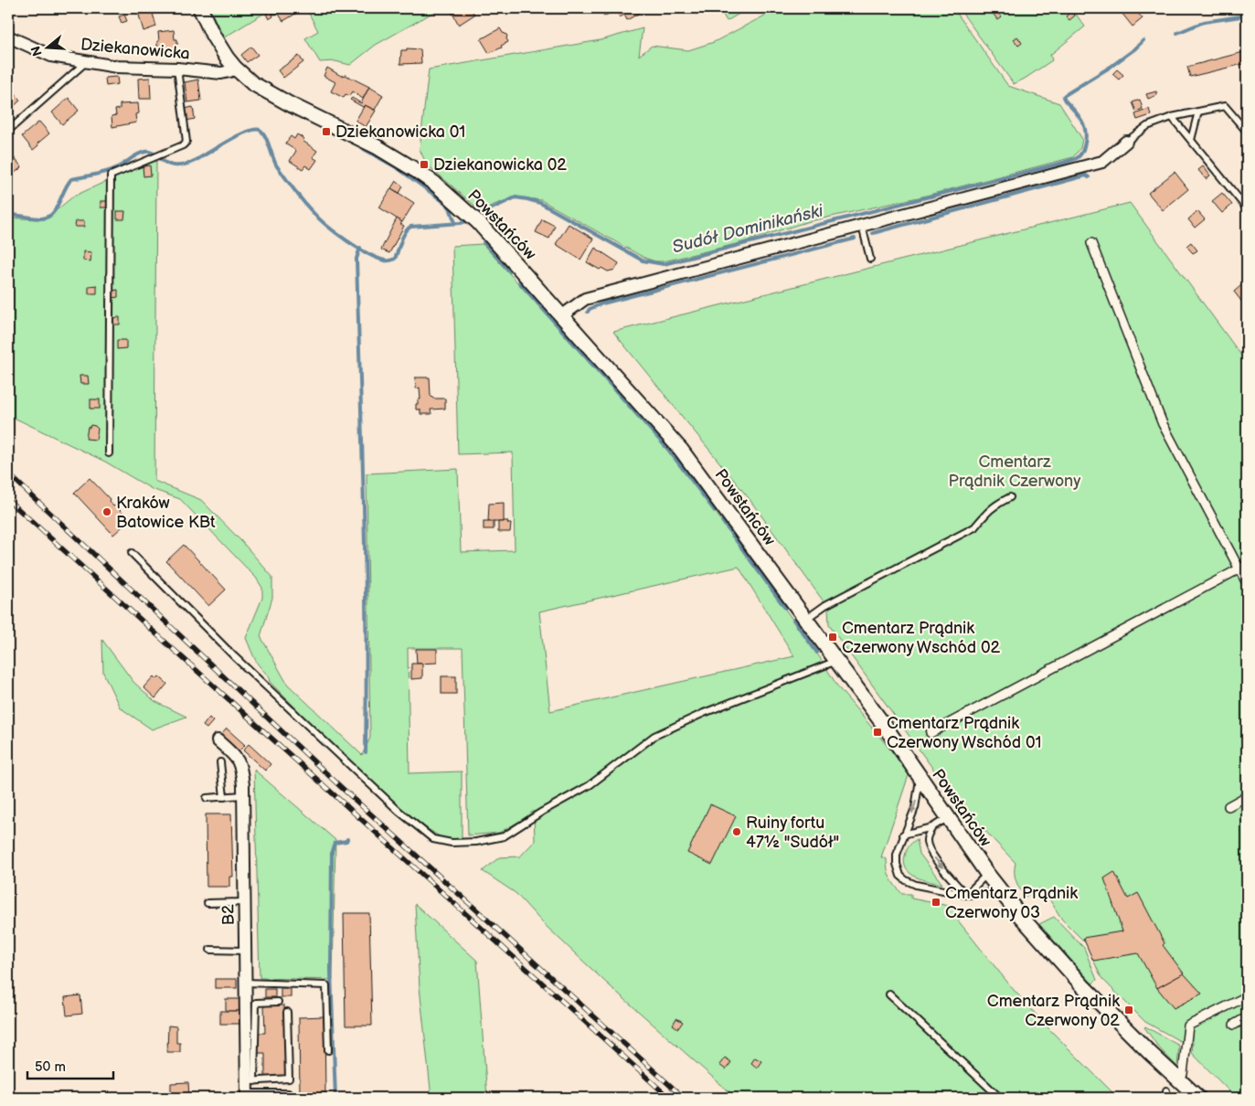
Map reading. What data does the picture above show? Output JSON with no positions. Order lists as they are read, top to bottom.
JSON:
{
  "streets": {
    "street": ["Dziekanowicka", "Powstańców", "B2"]
  },
  "crossings": [
    ["Dziekanowicka", "Powstańców"]
  ],
  "water": ["Sudół Dominikański"],
  "parks": ["Cmentarz Prądnik Czerwony"],
  "places": {
    "transit": [
      "Dziekanowicka 01",
      "Dziekanowicka 02",
      "Cmentarz Prądnik Czerwony Wschód 02",
      "Cmentarz Prądnik Czerwony Wschód 01",
      "Cmentarz Prądnik Czerwony 03",
      "Cmentarz Prądnik Czerwony 02"
    ],
    "other": ["Kraków Batowice KBt", "Ruiny fortu 47½ \"Sudół\""]
  },
  "scale_bar": "50 m",
  "north": "left"
}
